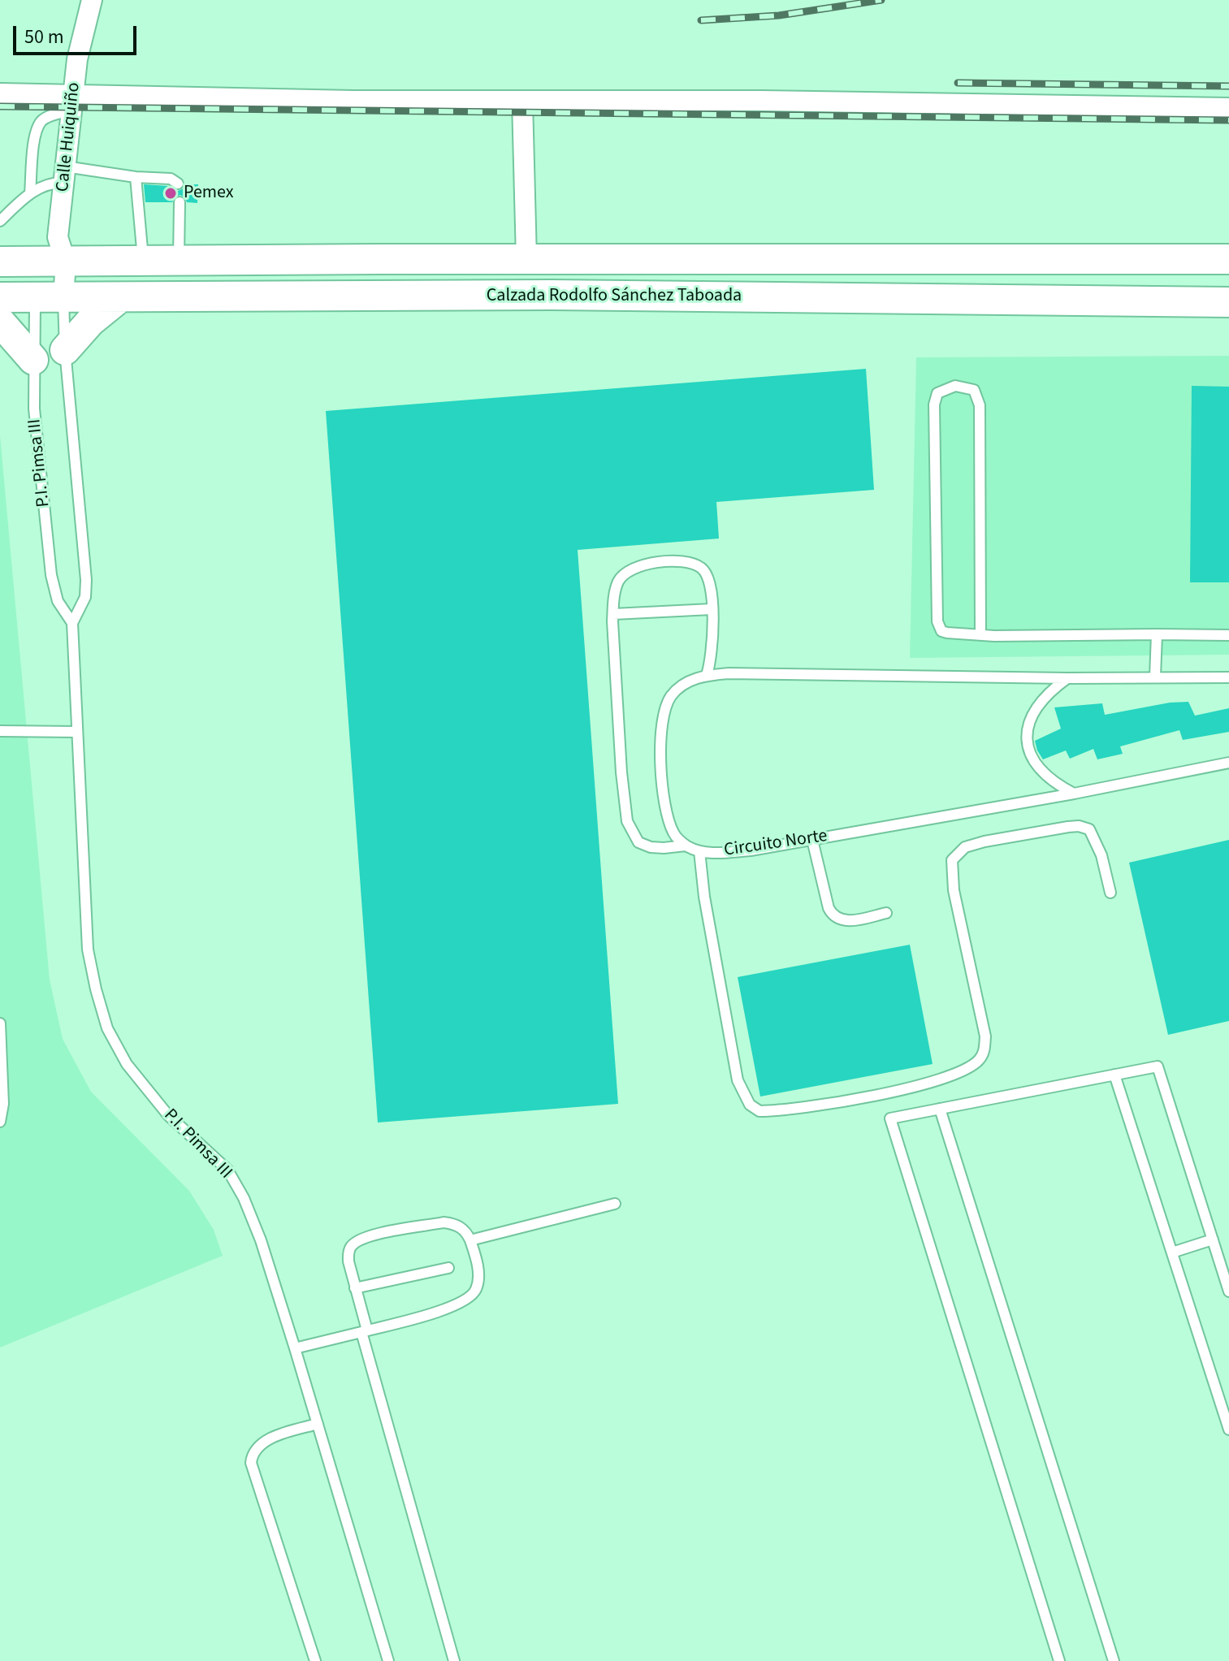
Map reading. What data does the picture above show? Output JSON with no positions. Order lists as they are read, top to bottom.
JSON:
{
  "streets": {
    "main road": ["Calzada Rodolfo Sánchez Taboada"],
    "street": ["Calle Huiquiño"],
    "lane": ["P.I. Pimsa III", "Circuito Norte"]
  },
  "crossings": [
    ["Calle Huiquiño", "Calzada Rodolfo Sánchez Taboada"],
    ["Calle Huiquiño", "P.I. Pimsa III"],
    ["Calzada Rodolfo Sánchez Taboada", "P.I. Pimsa III"]
  ],
  "places": ["Pemex"],
  "scale_bar": "50 m"
}
